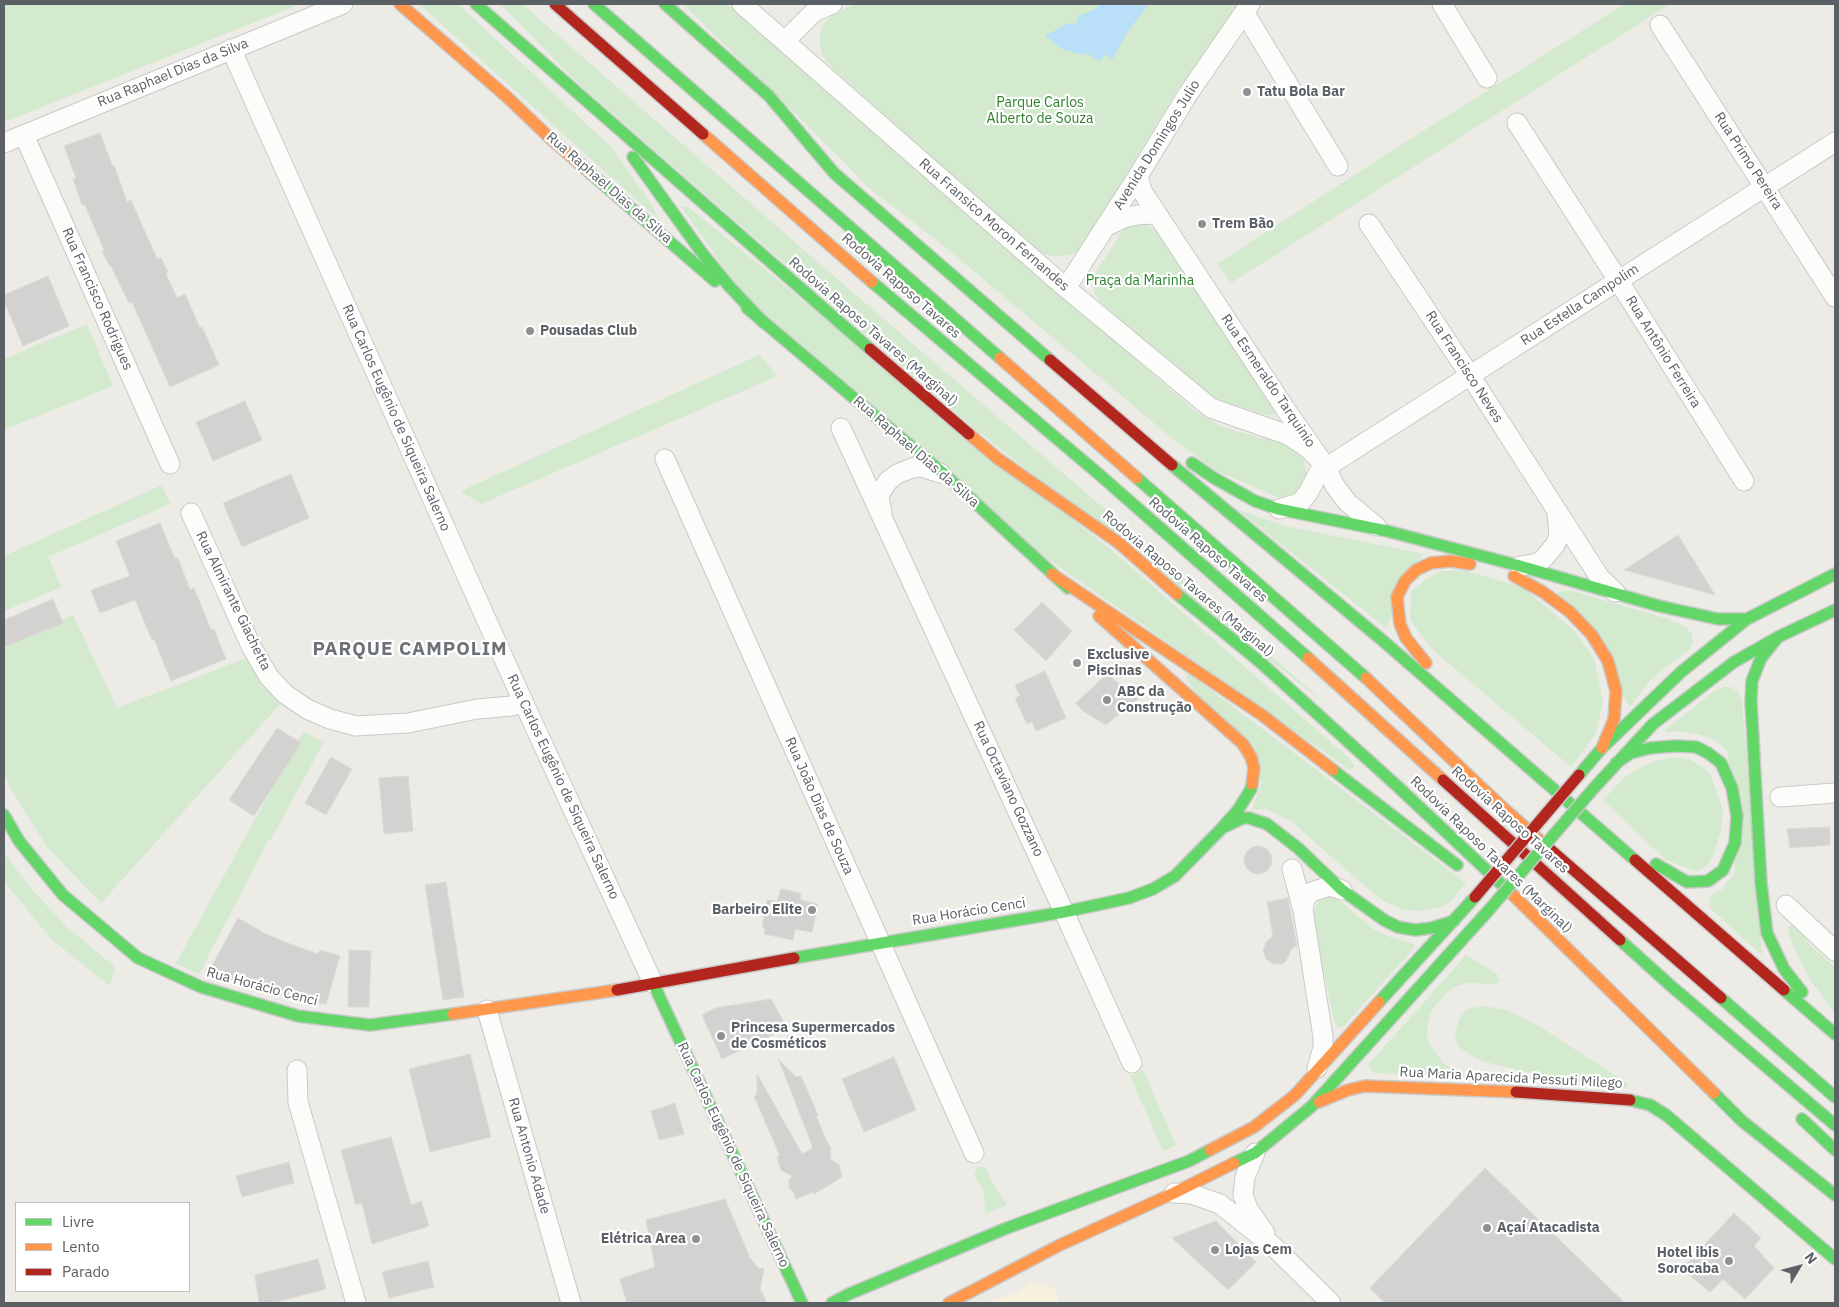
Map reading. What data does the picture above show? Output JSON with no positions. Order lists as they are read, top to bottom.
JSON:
{
  "streets": {
    "main road": [
      "Rua Raphael Dias da Silva",
      "Rodovia Raposo Tavares",
      "Rodovia Raposo Tavares (Marginal)",
      "Rua Carlos Eugênio de Siqueira Salerno",
      "Rua Horácio Cenci",
      "Rua Maria Aparecida Pessuti Milego"
    ],
    "street": [
      "Avenida Domingos Julio",
      "Rua Primo Pereira",
      "Rua Fransico Moron Fernandes",
      "Rua Francisco Rodrigues",
      "Rua Estella Campolim",
      "Rua Antônio Ferreira",
      "Rua Francisco Neves",
      "Rua Esmeraldo Tarquinio",
      "Rua Almirante Giachetta",
      "Rua Octaviano Gozzano",
      "Rua João Dias de Souza",
      "Rua Antonio Adade"
    ]
  },
  "crossings": [
    ["Rua Raphael Dias da Silva", "Rua Francisco Rodrigues"],
    ["Rua Raphael Dias da Silva", "Rua Carlos Eugênio de Siqueira Salerno"],
    ["Rua Raphael Dias da Silva", "Rua Octaviano Gozzano"],
    ["Rua Raphael Dias da Silva", "Rua Horácio Cenci"],
    ["Avenida Domingos Julio", "Rua Fransico Moron Fernandes"],
    ["Avenida Domingos Julio", "Rua Esmeraldo Tarquinio"],
    ["Rua Primo Pereira", "Rua Estella Campolim"],
    ["Rua Fransico Moron Fernandes", "Rua Estella Campolim"],
    ["Rua Fransico Moron Fernandes", "Rua Esmeraldo Tarquinio"],
    ["Rua Estella Campolim", "Rua Antônio Ferreira"],
    ["Rua Estella Campolim", "Rua Francisco Neves"],
    ["Rua Estella Campolim", "Rua Esmeraldo Tarquinio"],
    ["Rua Carlos Eugênio de Siqueira Salerno", "Rua Almirante Giachetta"],
    ["Rua Carlos Eugênio de Siqueira Salerno", "Rua Horácio Cenci"],
    ["Rua Octaviano Gozzano", "Rua Horácio Cenci"],
    ["Rua João Dias de Souza", "Rua Horácio Cenci"],
    ["Rua Horácio Cenci", "Rua Antonio Adade"]
  ],
  "districts": ["PARQUE CAMPOLIM"],
  "parks": ["Parque Carlos Alberto de Souza", "Praça da Marinha"],
  "places": [
    "Tatu Bola Bar",
    "Trem Bão",
    "Pousadas Club",
    "Exclusive Piscinas",
    "ABC da Construção",
    "Barbeiro Elite",
    "Princesa Supermercados de Cosméticos",
    "Açaí Atacadista",
    "Elétrica Area",
    "Lojas Cem",
    "Hotel ibis Sorocaba"
  ],
  "legend": ["Livre", "Lento", "Parado"],
  "north": "top right"
}
